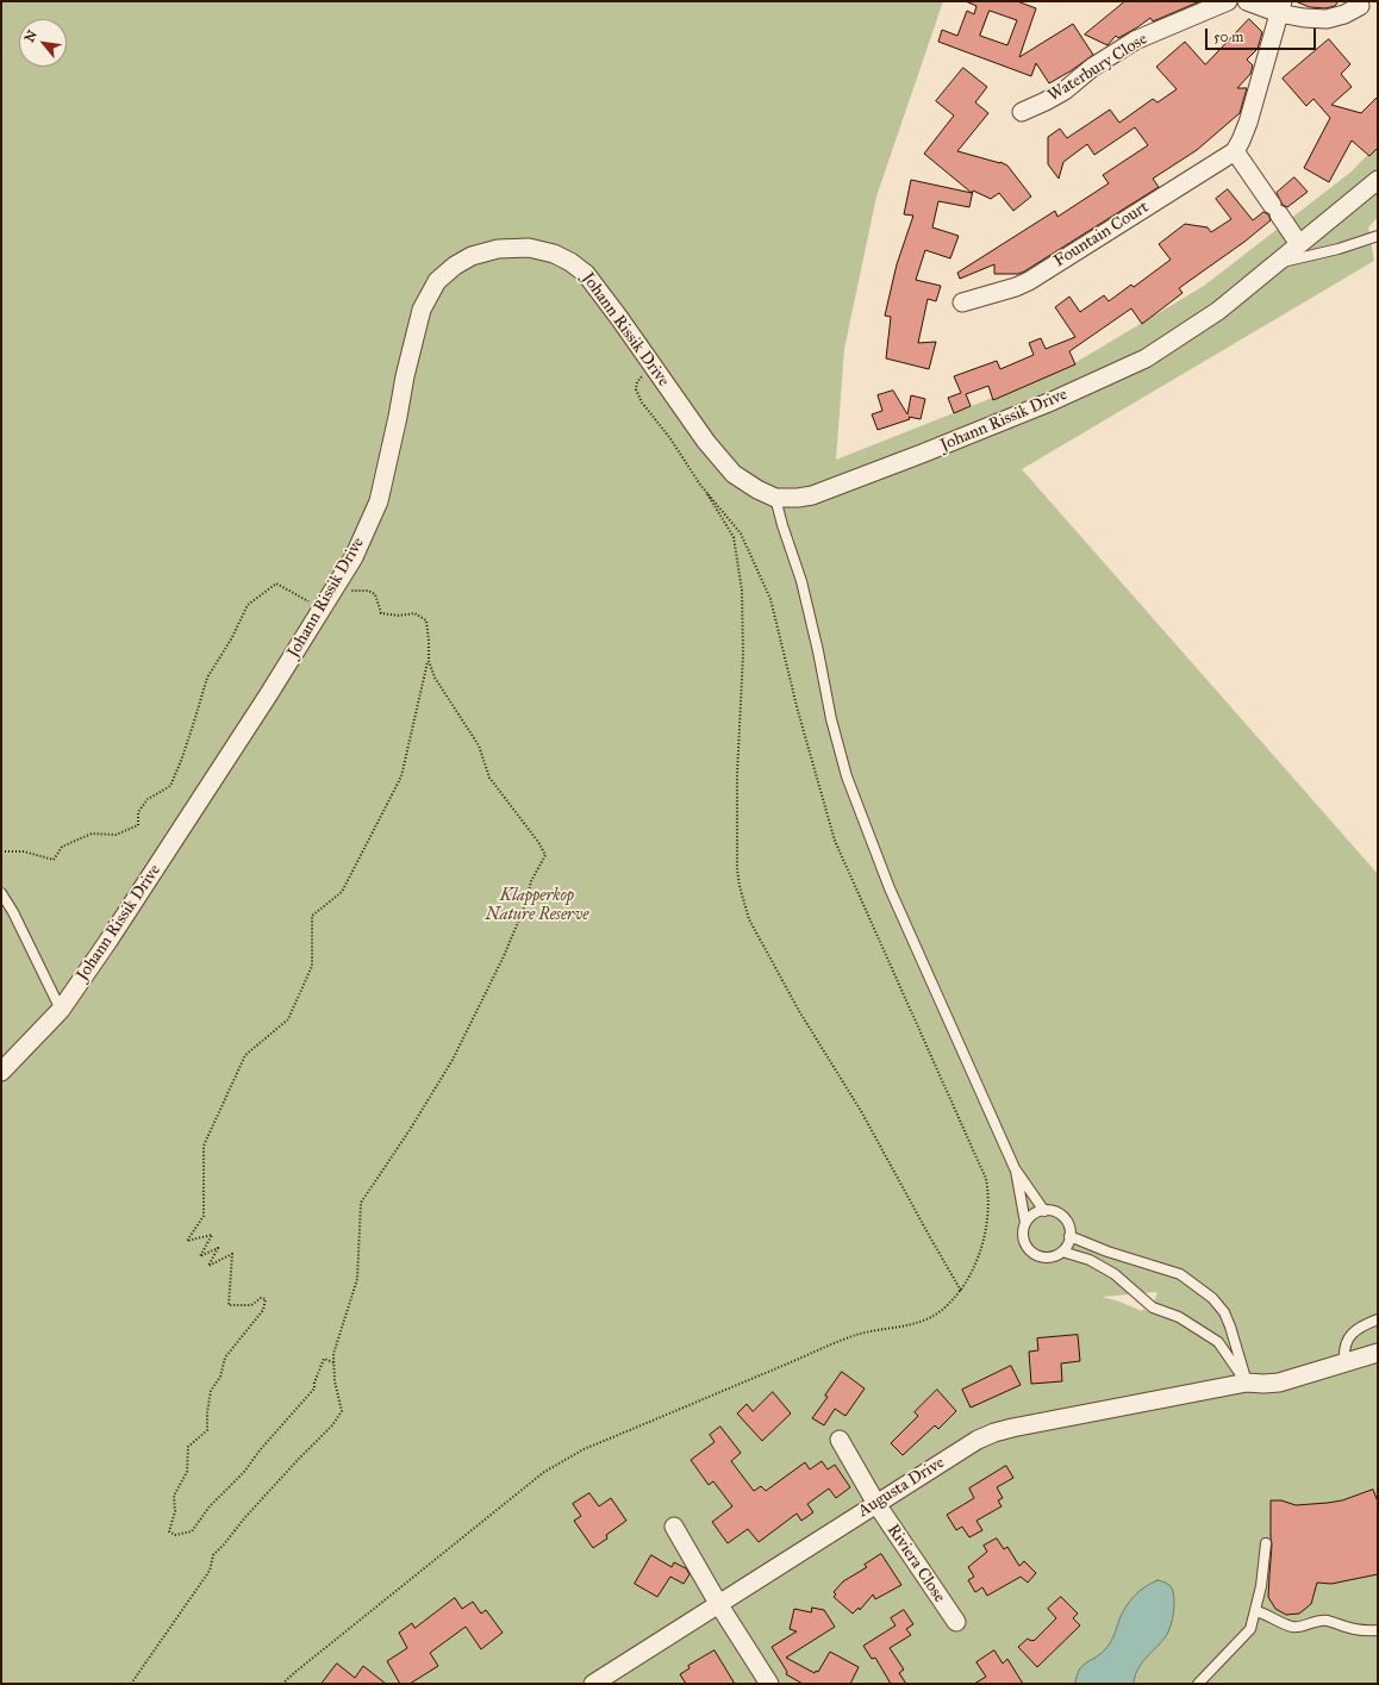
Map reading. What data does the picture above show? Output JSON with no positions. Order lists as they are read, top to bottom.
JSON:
{
  "streets": {
    "street": [
      "Waterbury Close",
      "Fountain Court",
      "Johann Rissik Drive",
      "Augusta Drive",
      "Riviera Close"
    ]
  },
  "crossings": [
    ["Augusta Drive", "Riviera Close"]
  ],
  "parks": ["Klapperkop Nature Reserve"],
  "scale_bar": "50 m",
  "north": "top left"
}
